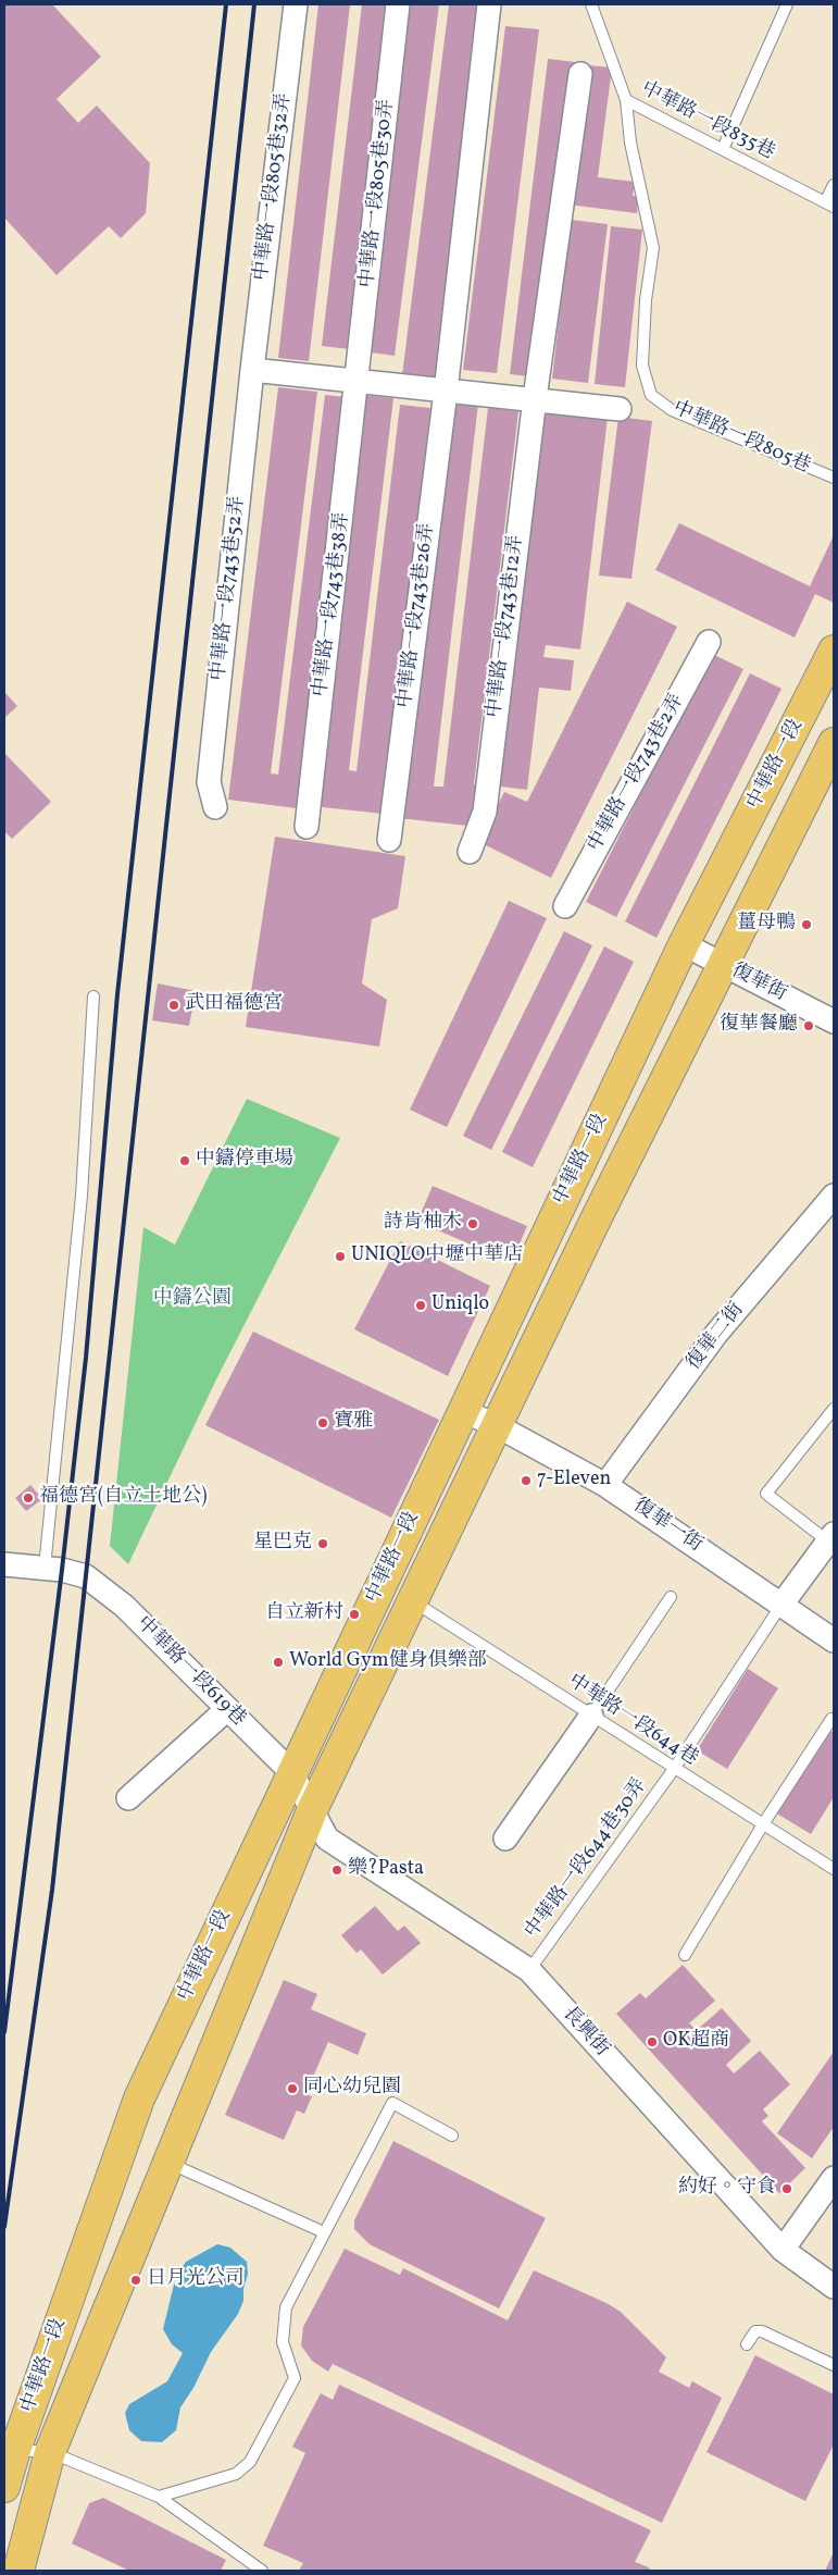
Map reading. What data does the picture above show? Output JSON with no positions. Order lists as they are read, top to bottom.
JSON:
{
  "streets": {
    "main road": ["中華路一段"],
    "street": [
      "中華路一段805巷32弄",
      "中華路一段805巷30弄",
      "中華路一段743巷52弄",
      "中華路一段743巷38弄",
      "中華路一段743巷26弄",
      "中華路一段743巷12弄",
      "中華路一段743巷2弄",
      "復華街",
      "復華二街",
      "復華一街",
      "中華路一段619巷",
      "長興街"
    ],
    "lane": [
      "中華路一段835巷",
      "中華路一段805巷",
      "中華路一段644巷",
      "中華路一段644巷30弄"
    ]
  },
  "crossings": [
    ["中華路一段835巷", "中華路一段805巷"],
    ["中華路一段805巷32弄", "中華路一段743巷52弄"],
    ["中華路一段805巷30弄", "中華路一段743巷38弄"],
    ["中華路一段", "復華街"],
    ["中華路一段", "復華一街"],
    ["中華路一段", "中華路一段619巷"],
    ["中華路一段", "中華路一段644巷"],
    ["中華路一段", "長興街"],
    ["復華二街", "復華一街"],
    ["復華一街", "中華路一段644巷30弄"],
    ["中華路一段619巷", "長興街"],
    ["中華路一段644巷", "中華路一段644巷30弄"],
    ["中華路一段644巷30弄", "長興街"]
  ],
  "parks": ["中鑄公園"],
  "places": [
    "薑母鴨",
    "武田福德宮",
    "復華餐廳",
    "中鑄停車場",
    "詩肯柚木",
    "UNIQLO中壢中華店",
    "Uniqlo",
    "寶雅",
    "7-Eleven",
    "福德宮(自立土地公)",
    "星巴克",
    "自立新村",
    "World Gym健身俱樂部",
    "樂?Pasta",
    "OK超商",
    "同心幼兒園",
    "約好。守食",
    "日月光公司"
  ]
}
